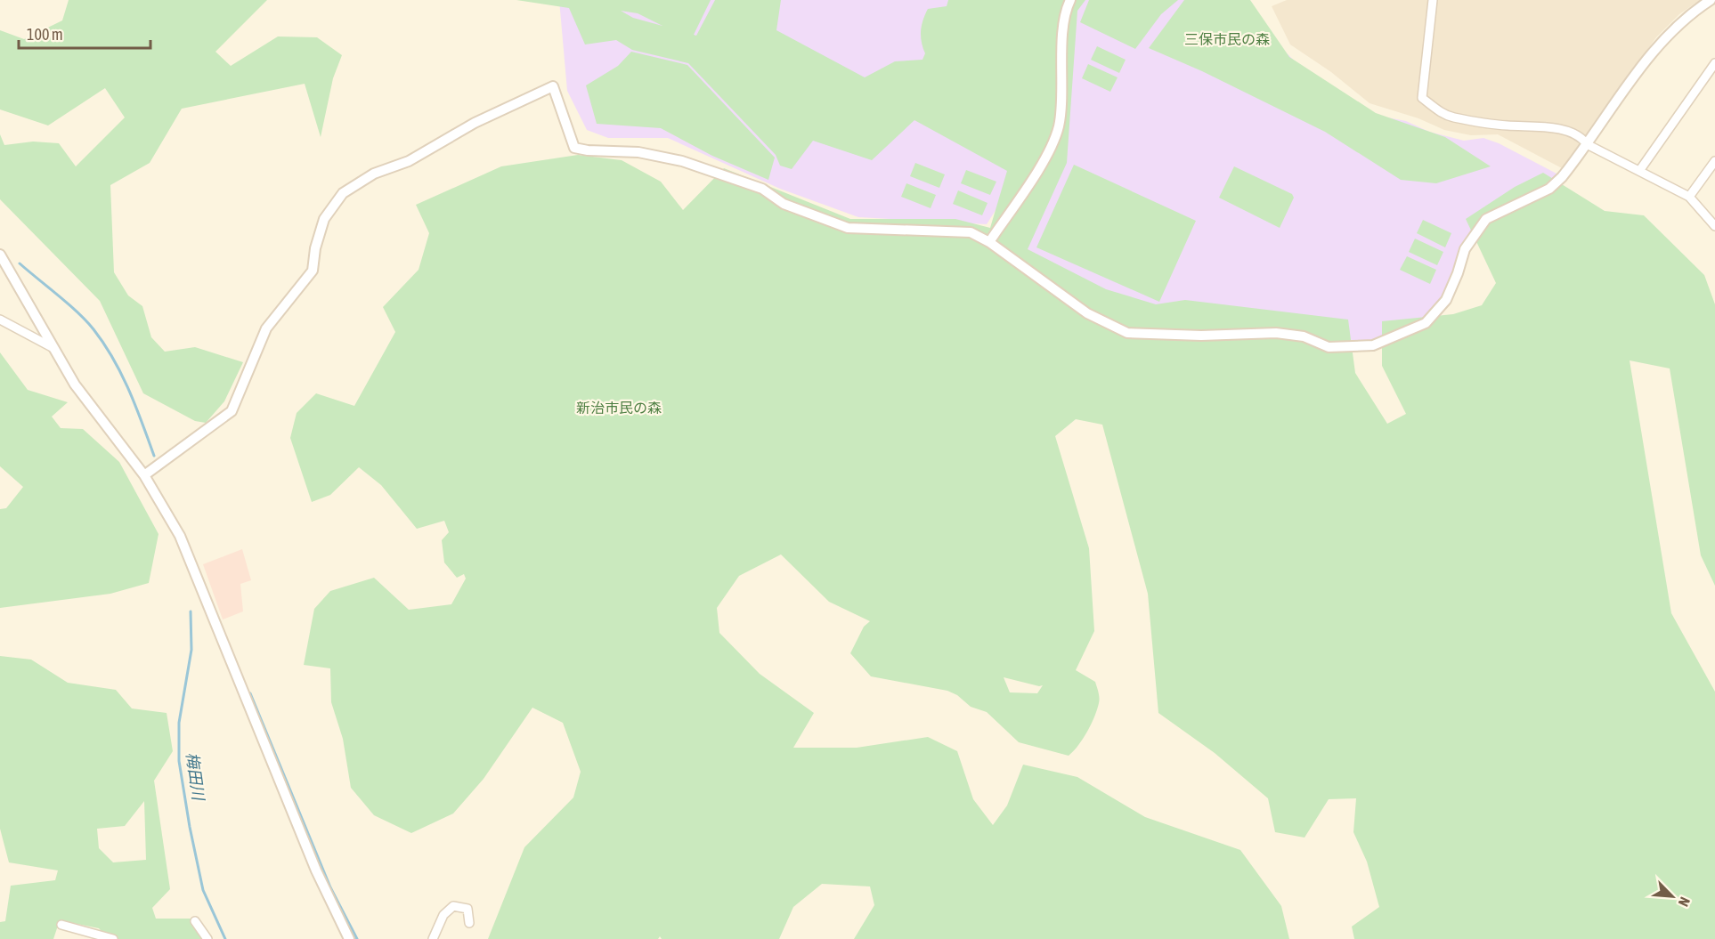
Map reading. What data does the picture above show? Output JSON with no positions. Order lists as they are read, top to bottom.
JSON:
{
  "water": ["梅田川"],
  "parks": ["三保市民の森", "新治市民の森"],
  "scale_bar": "100 m",
  "north": "bottom right"
}
